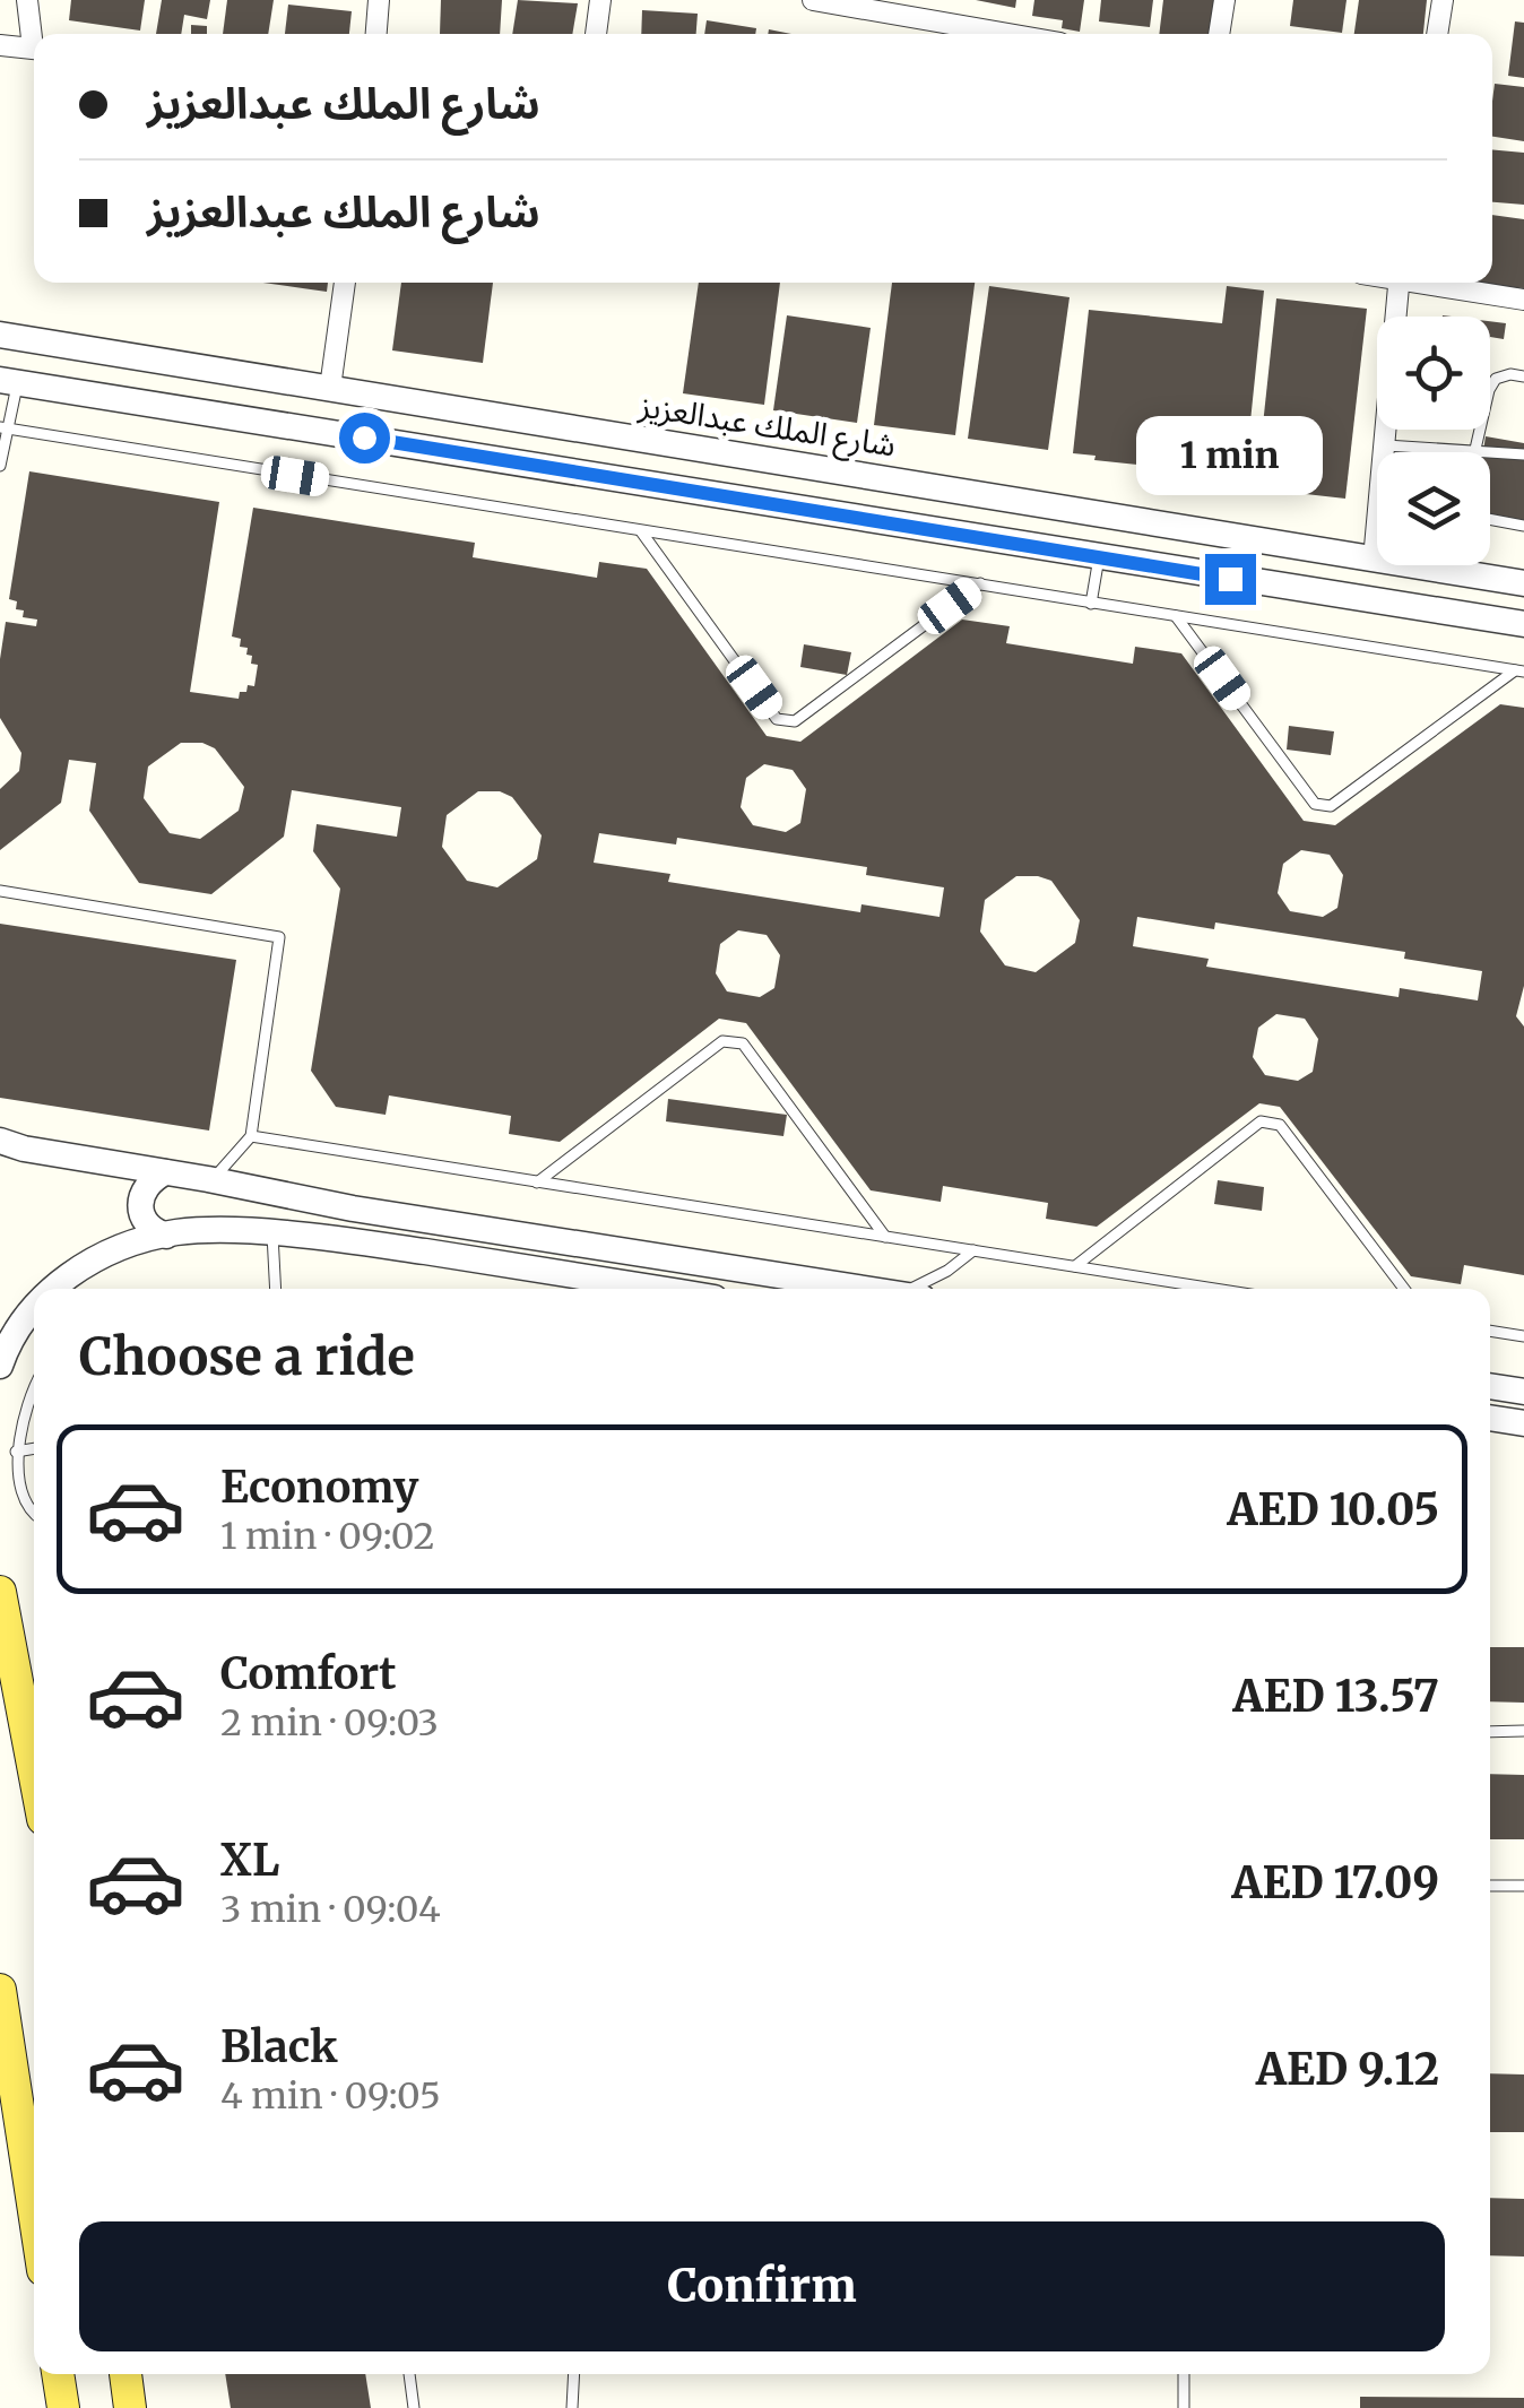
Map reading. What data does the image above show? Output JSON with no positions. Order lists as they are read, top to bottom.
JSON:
{
  "streets": {
    "street": ["شارع الملك عبدالعزيز"]
  },
  "page": {
    "banner": ["شارع الملك عبدالعزيز", "شارع الملك عبدالعزيز"],
    "bubble": "1 min",
    "heading": "Choose a ride",
    "list": [
      {
        "name": "Economy",
        "note": "1 min · 09:02",
        "value": "AED 10.05"
      },
      {
        "name": "Comfort",
        "note": "2 min · 09:03",
        "value": "AED 13.57"
      },
      {
        "name": "XL",
        "note": "3 min · 09:04",
        "value": "AED 17.09"
      },
      {
        "name": "Black",
        "note": "4 min · 09:05",
        "value": "AED 9.12"
      }
    ],
    "buttons": "Confirm"
  }
}
